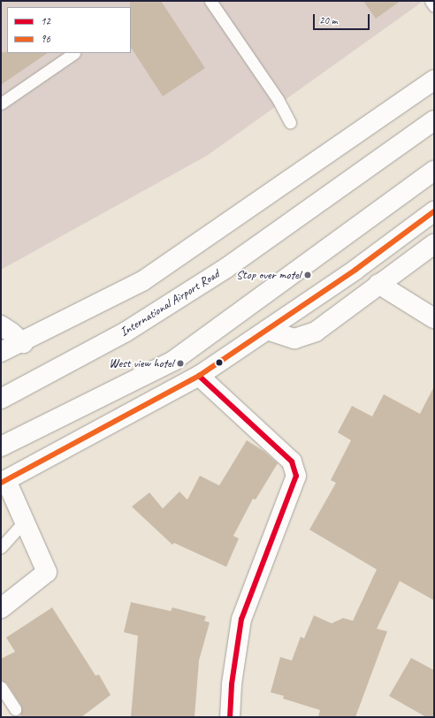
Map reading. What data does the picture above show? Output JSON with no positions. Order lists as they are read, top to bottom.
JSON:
{
  "streets": {
    "main road": ["International Airport Road"]
  },
  "places": ["Stop over motel", "West view hotel"],
  "lines": ["transit line 96", "transit line 12"],
  "legend": ["12", "96"],
  "scale_bar": "20 m"
}
